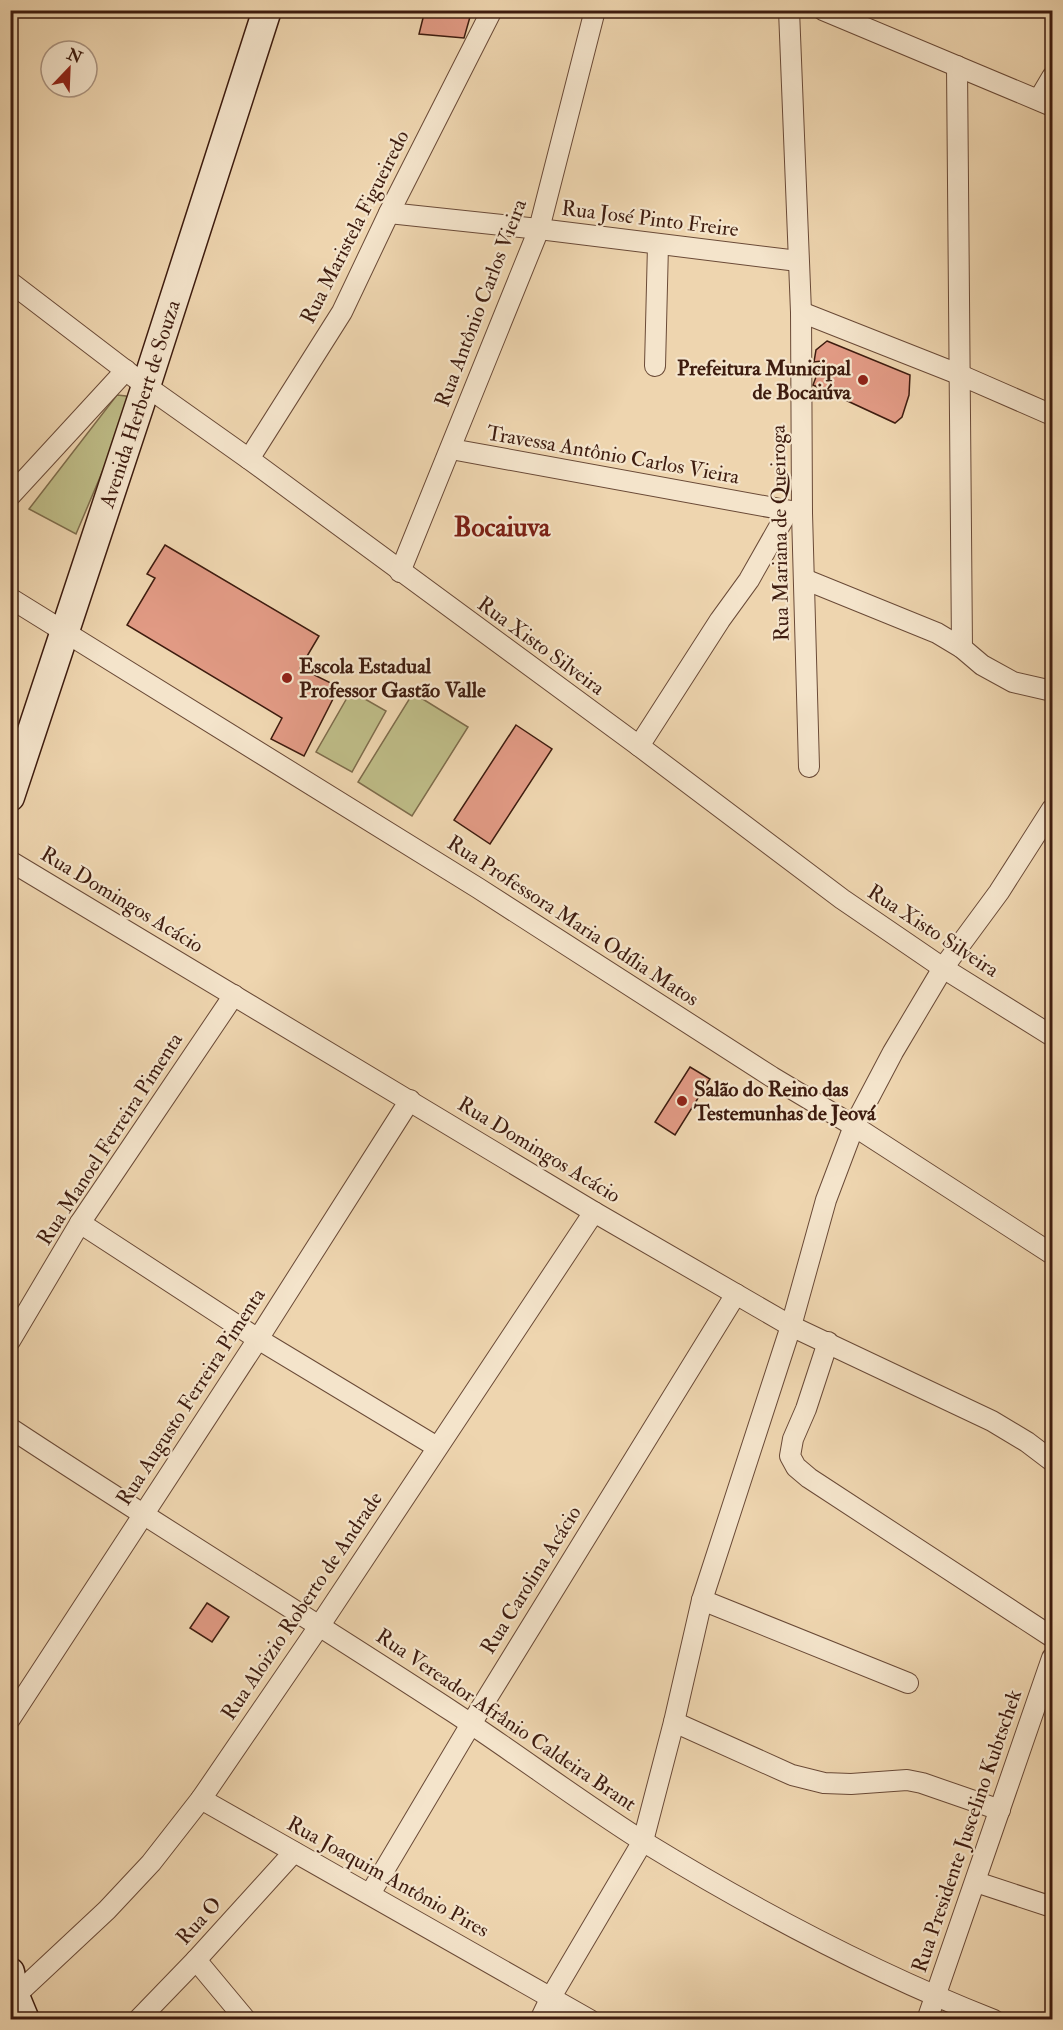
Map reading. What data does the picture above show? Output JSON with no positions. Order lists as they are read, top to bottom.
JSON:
{
  "streets": {
    "street": [
      "Rua José Pinto Freire",
      "Rua Maristela Figueiredo",
      "Rua Antônio Carlos Vieira",
      "Avenida Herbert de Souza",
      "Travessa Antônio Carlos Vieira",
      "Rua Mariana de Queiroga",
      "Rua Xisto Silveira",
      "Rua Domingos Acácio",
      "Rua Professora Maria Odília Matos",
      "Rua Manoel Ferreira Pimenta",
      "Rua Augusto Ferreira Pimenta",
      "Rua Carolina Acácio",
      "Rua Aloizio Roberto de Andrade",
      "Rua Vereador Afrânio Caldeira Brant",
      "Rua Presidente Juscelino Kubtschek",
      "Rua Joaquim Antônio Pires",
      "Rua O"
    ]
  },
  "crossings": [
    ["Rua José Pinto Freire", "Rua Maristela Figueiredo"],
    ["Rua José Pinto Freire", "Rua Antônio Carlos Vieira"],
    ["Rua José Pinto Freire", "Rua Mariana de Queiroga"],
    ["Rua Maristela Figueiredo", "Rua Xisto Silveira"],
    ["Rua Antônio Carlos Vieira", "Travessa Antônio Carlos Vieira"],
    ["Rua Antônio Carlos Vieira", "Rua Xisto Silveira"],
    ["Avenida Herbert de Souza", "Rua Xisto Silveira"],
    ["Avenida Herbert de Souza", "Rua Professora Maria Odília Matos"],
    ["Travessa Antônio Carlos Vieira", "Rua Mariana de Queiroga"],
    ["Rua Domingos Acácio", "Rua Manoel Ferreira Pimenta"],
    ["Rua Domingos Acácio", "Rua Augusto Ferreira Pimenta"],
    ["Rua Domingos Acácio", "Rua Carolina Acácio"],
    ["Rua Domingos Acácio", "Rua Aloizio Roberto de Andrade"],
    ["Rua Augusto Ferreira Pimenta", "Rua Vereador Afrânio Caldeira Brant"],
    ["Rua Carolina Acácio", "Rua Vereador Afrânio Caldeira Brant"],
    ["Rua Carolina Acácio", "Rua Joaquim Antônio Pires"],
    ["Rua Aloizio Roberto de Andrade", "Rua Vereador Afrânio Caldeira Brant"],
    ["Rua Aloizio Roberto de Andrade", "Rua Joaquim Antônio Pires"],
    ["Rua Vereador Afrânio Caldeira Brant", "Rua Presidente Juscelino Kubtschek"],
    ["Rua Joaquim Antônio Pires", "Rua O"]
  ],
  "districts": ["Bocaiuva"],
  "places": ["Prefeitura Municipal de Bocaiúva", "Escola Estadual Professor Gastão Valle", "Salão do Reino das Testemunhas de Jeová"],
  "north": "top right"
}
